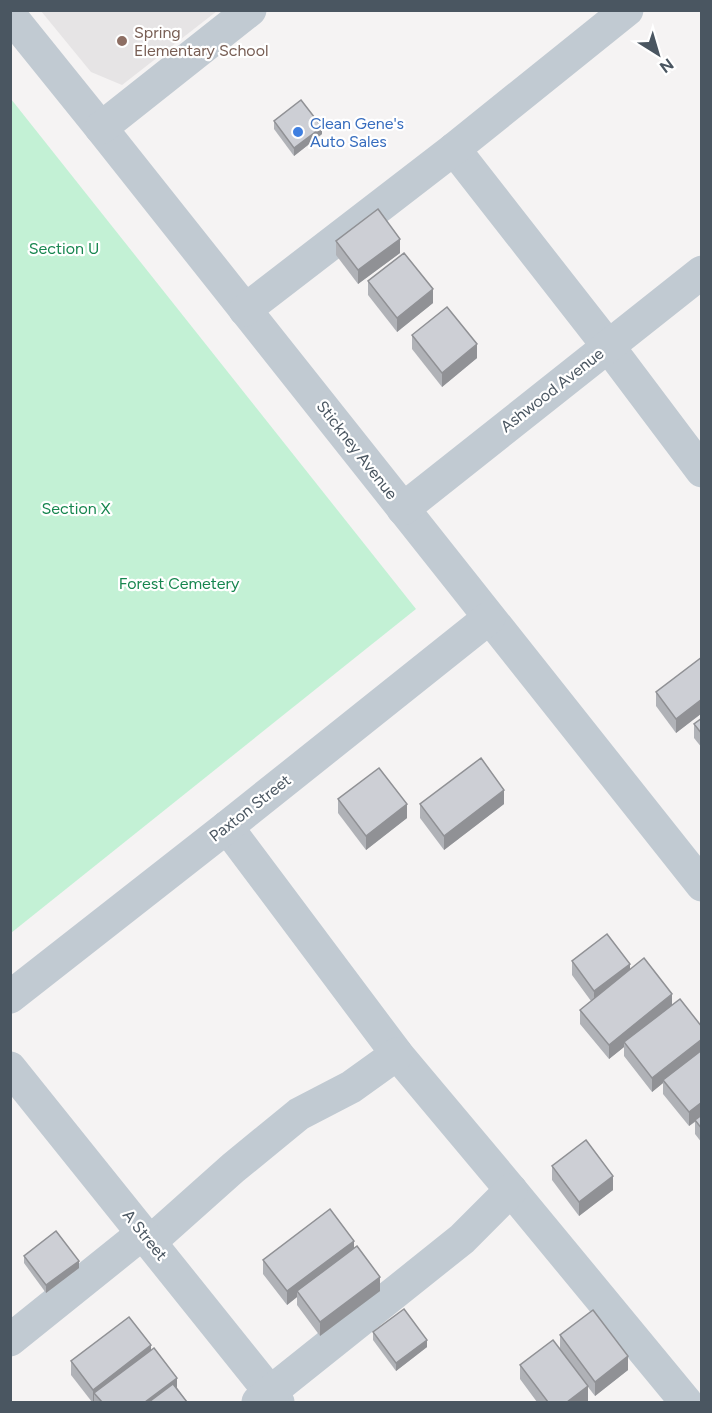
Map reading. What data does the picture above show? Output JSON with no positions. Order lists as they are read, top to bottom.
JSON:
{
  "streets": {
    "street": [
      "Ashwood Avenue",
      "Stickney Avenue",
      "Paxton Street",
      "A Street"
    ]
  },
  "crossings": [
    ["Ashwood Avenue", "Stickney Avenue"],
    ["Stickney Avenue", "Paxton Street"]
  ],
  "parks": ["Section U", "Section X", "Forest Cemetery"],
  "places": ["Spring Elementary School", "Clean Gene's Auto Sales"],
  "north": "bottom right"
}
